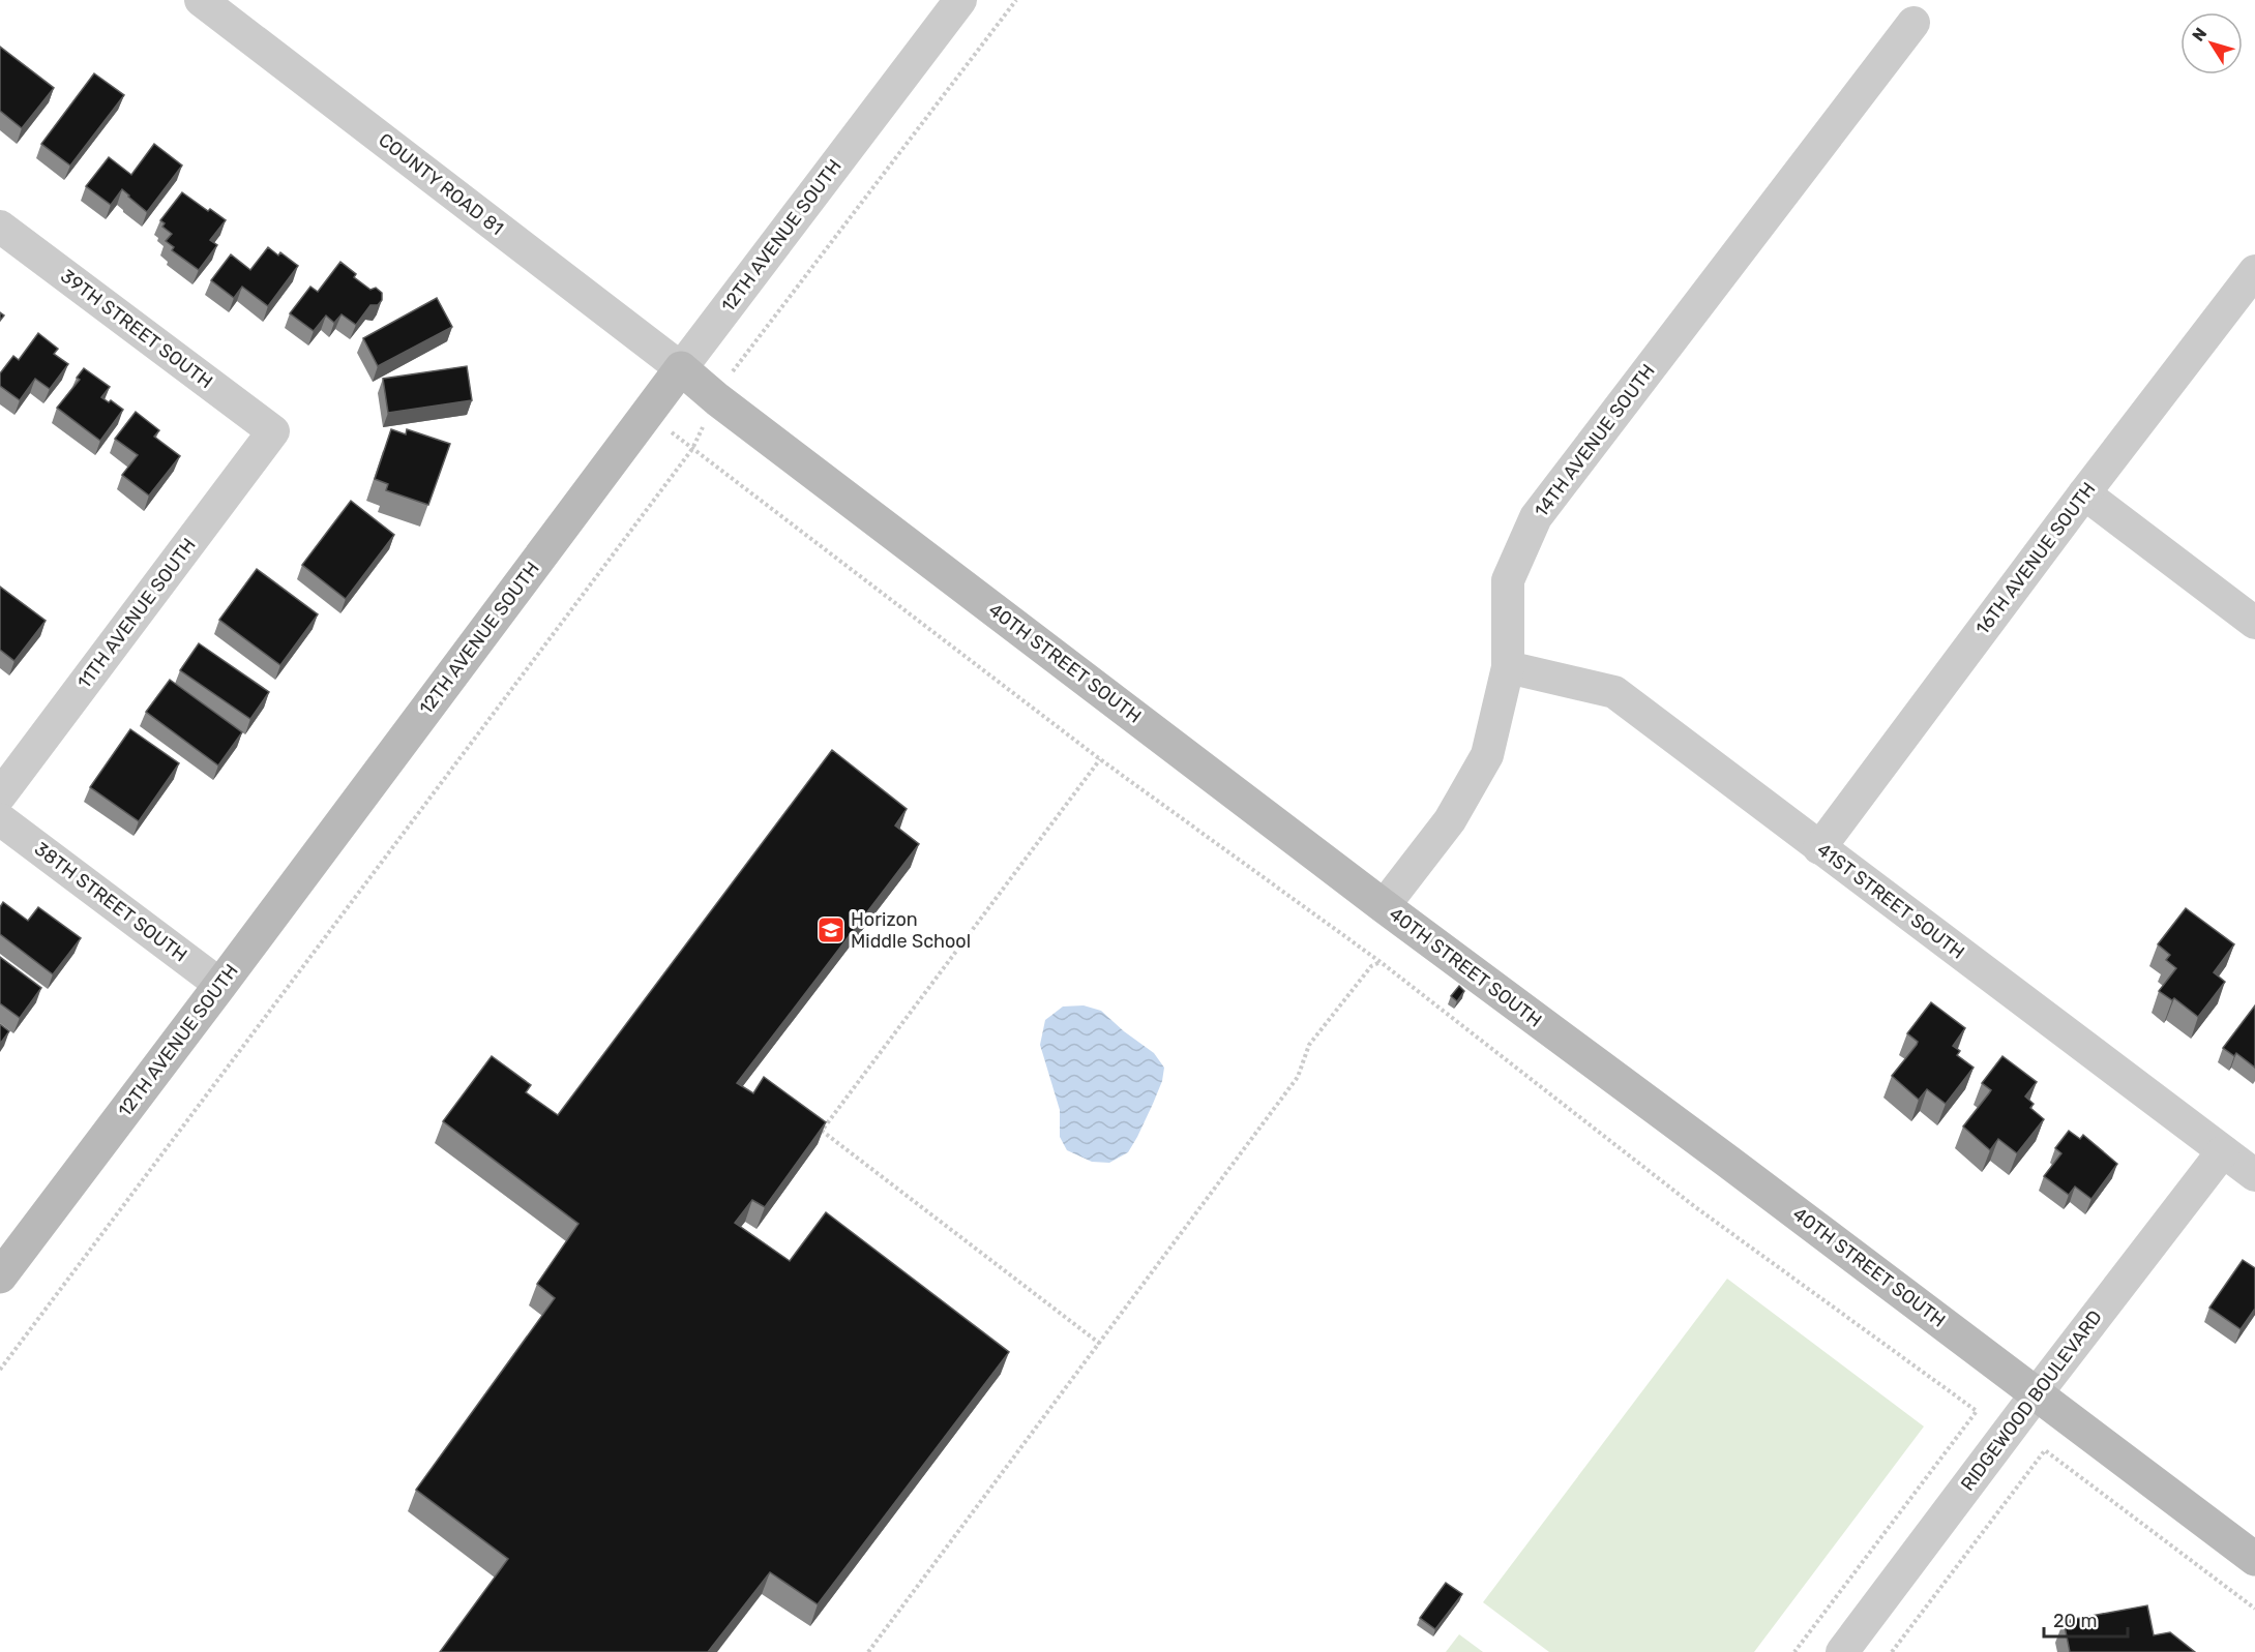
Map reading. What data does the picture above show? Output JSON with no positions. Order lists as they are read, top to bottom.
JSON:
{
  "streets": {
    "street": [
      "COUNTY ROAD 81",
      "12TH AVENUE SOUTH",
      "39TH STREET SOUTH",
      "14TH AVENUE SOUTH",
      "16TH AVENUE SOUTH",
      "11TH AVENUE SOUTH",
      "40TH STREET SOUTH",
      "41ST STREET SOUTH",
      "38TH STREET SOUTH",
      "RIDGEWOOD BOULEVARD"
    ]
  },
  "crossings": [
    ["COUNTY ROAD 81", "12TH AVENUE SOUTH"],
    ["COUNTY ROAD 81", "40TH STREET SOUTH"],
    ["12TH AVENUE SOUTH", "40TH STREET SOUTH"],
    ["12TH AVENUE SOUTH", "38TH STREET SOUTH"],
    ["39TH STREET SOUTH", "11TH AVENUE SOUTH"],
    ["14TH AVENUE SOUTH", "40TH STREET SOUTH"],
    ["14TH AVENUE SOUTH", "41ST STREET SOUTH"],
    ["16TH AVENUE SOUTH", "41ST STREET SOUTH"],
    ["40TH STREET SOUTH", "RIDGEWOOD BOULEVARD"],
    ["41ST STREET SOUTH", "RIDGEWOOD BOULEVARD"]
  ],
  "places": {
    "school or university": ["Horizon Middle School"]
  },
  "scale_bar": "20 m",
  "north": "top left"
}
